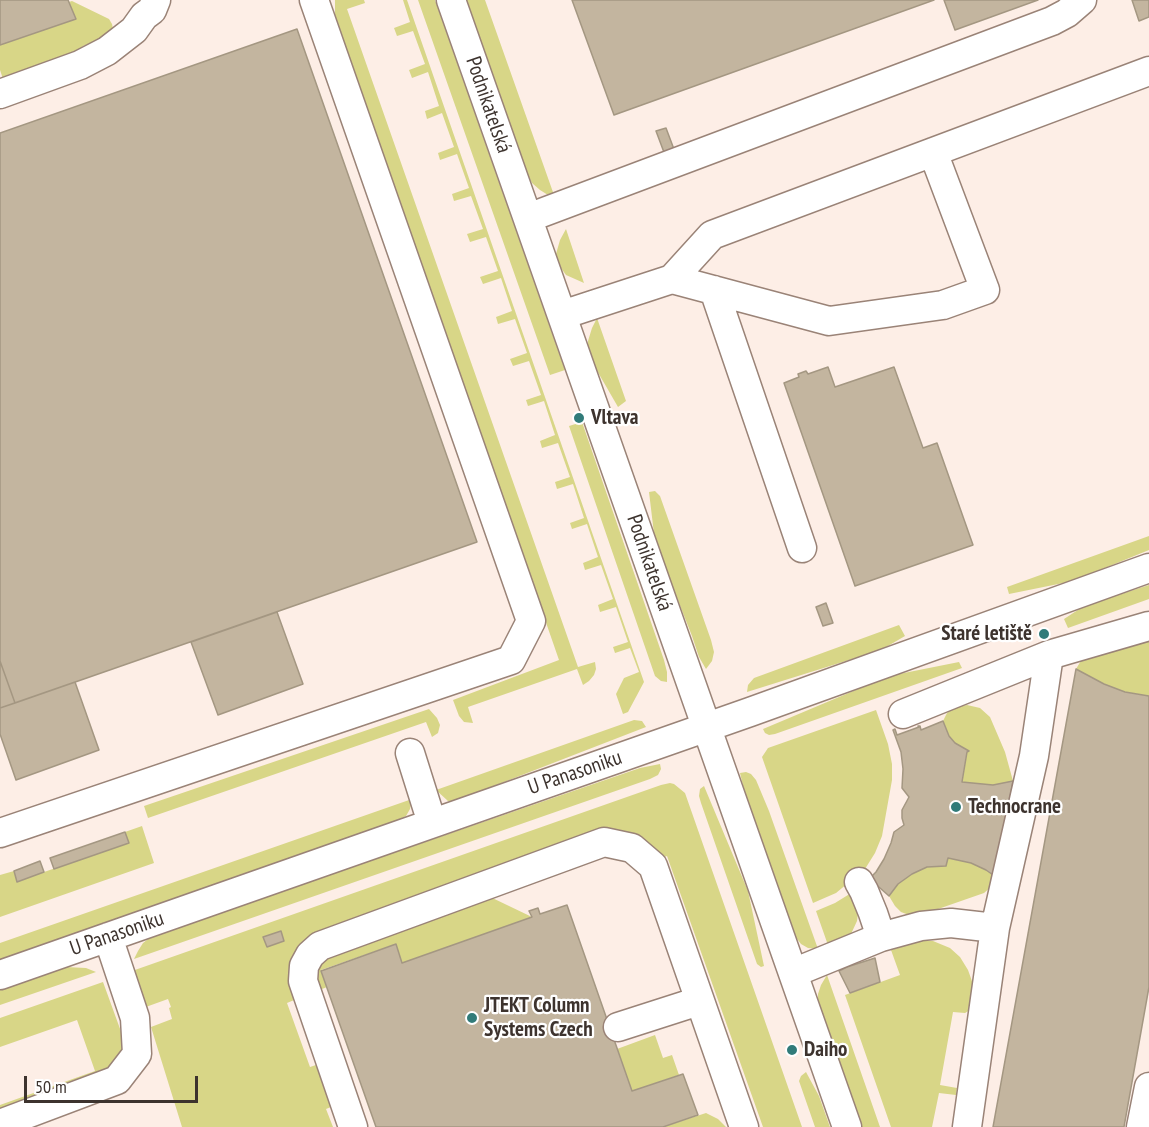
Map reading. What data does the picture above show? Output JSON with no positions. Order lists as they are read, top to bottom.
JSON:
{
  "streets": {
    "street": ["Podnikatelská", "U Panasoniku"]
  },
  "crossings": [
    ["Podnikatelská", "U Panasoniku"]
  ],
  "places": [
    "Vltava",
    "Staré letiště",
    "Technocrane",
    "JTEKT Column Systems Czech",
    "Daiho"
  ],
  "scale_bar": "50 m"
}
